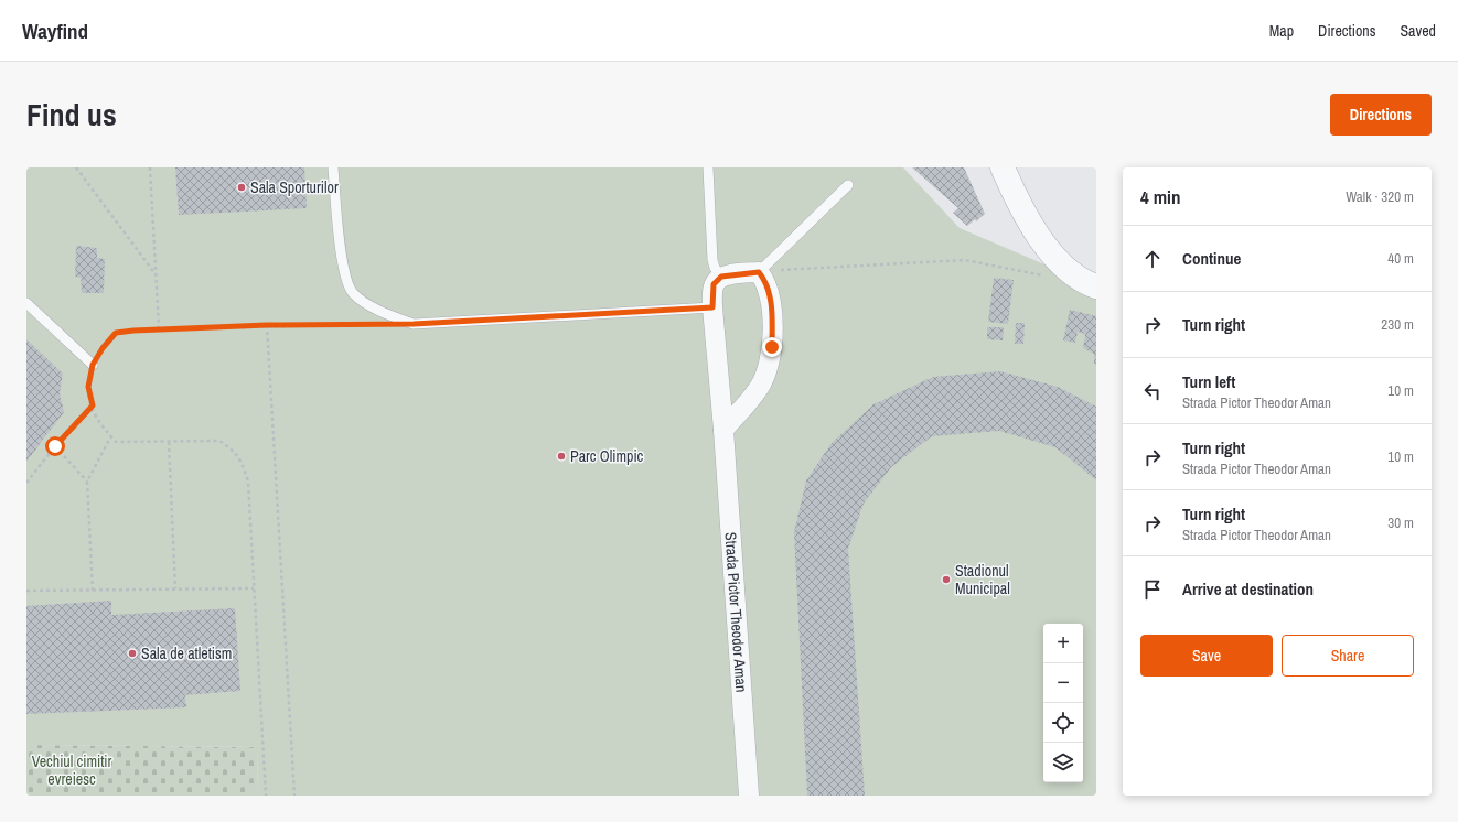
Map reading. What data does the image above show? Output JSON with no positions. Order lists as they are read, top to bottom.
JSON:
{
  "streets": {
    "street": ["Strada Pictor Theodor Aman"]
  },
  "parks": ["Vechiul cimitir evreiesc"],
  "places": [
    "Sala Sporturilor",
    "Parc Olimpic",
    "Stadionul Municipal",
    "Sala de atletism"
  ],
  "page": {
    "header": "Wayfind",
    "nav": ["Map", "Directions", "Saved"],
    "title": "Find us",
    "buttons": [
      "Directions",
      ["Save", "Share"]
    ],
    "heading": ["4 min", "Walk · 320 m"],
    "list": [
      ["Continue", "40 m"],
      ["Turn right", "230 m"],
      ["Turn left", "Strada Pictor Theodor Aman", "10 m"],
      ["Turn right", "Strada Pictor Theodor Aman", "10 m"],
      ["Turn right", "Strada Pictor Theodor Aman", "30 m"],
      "Arrive at destination"
    ],
    "map_buttons": ["+", "−"]
  }
}
